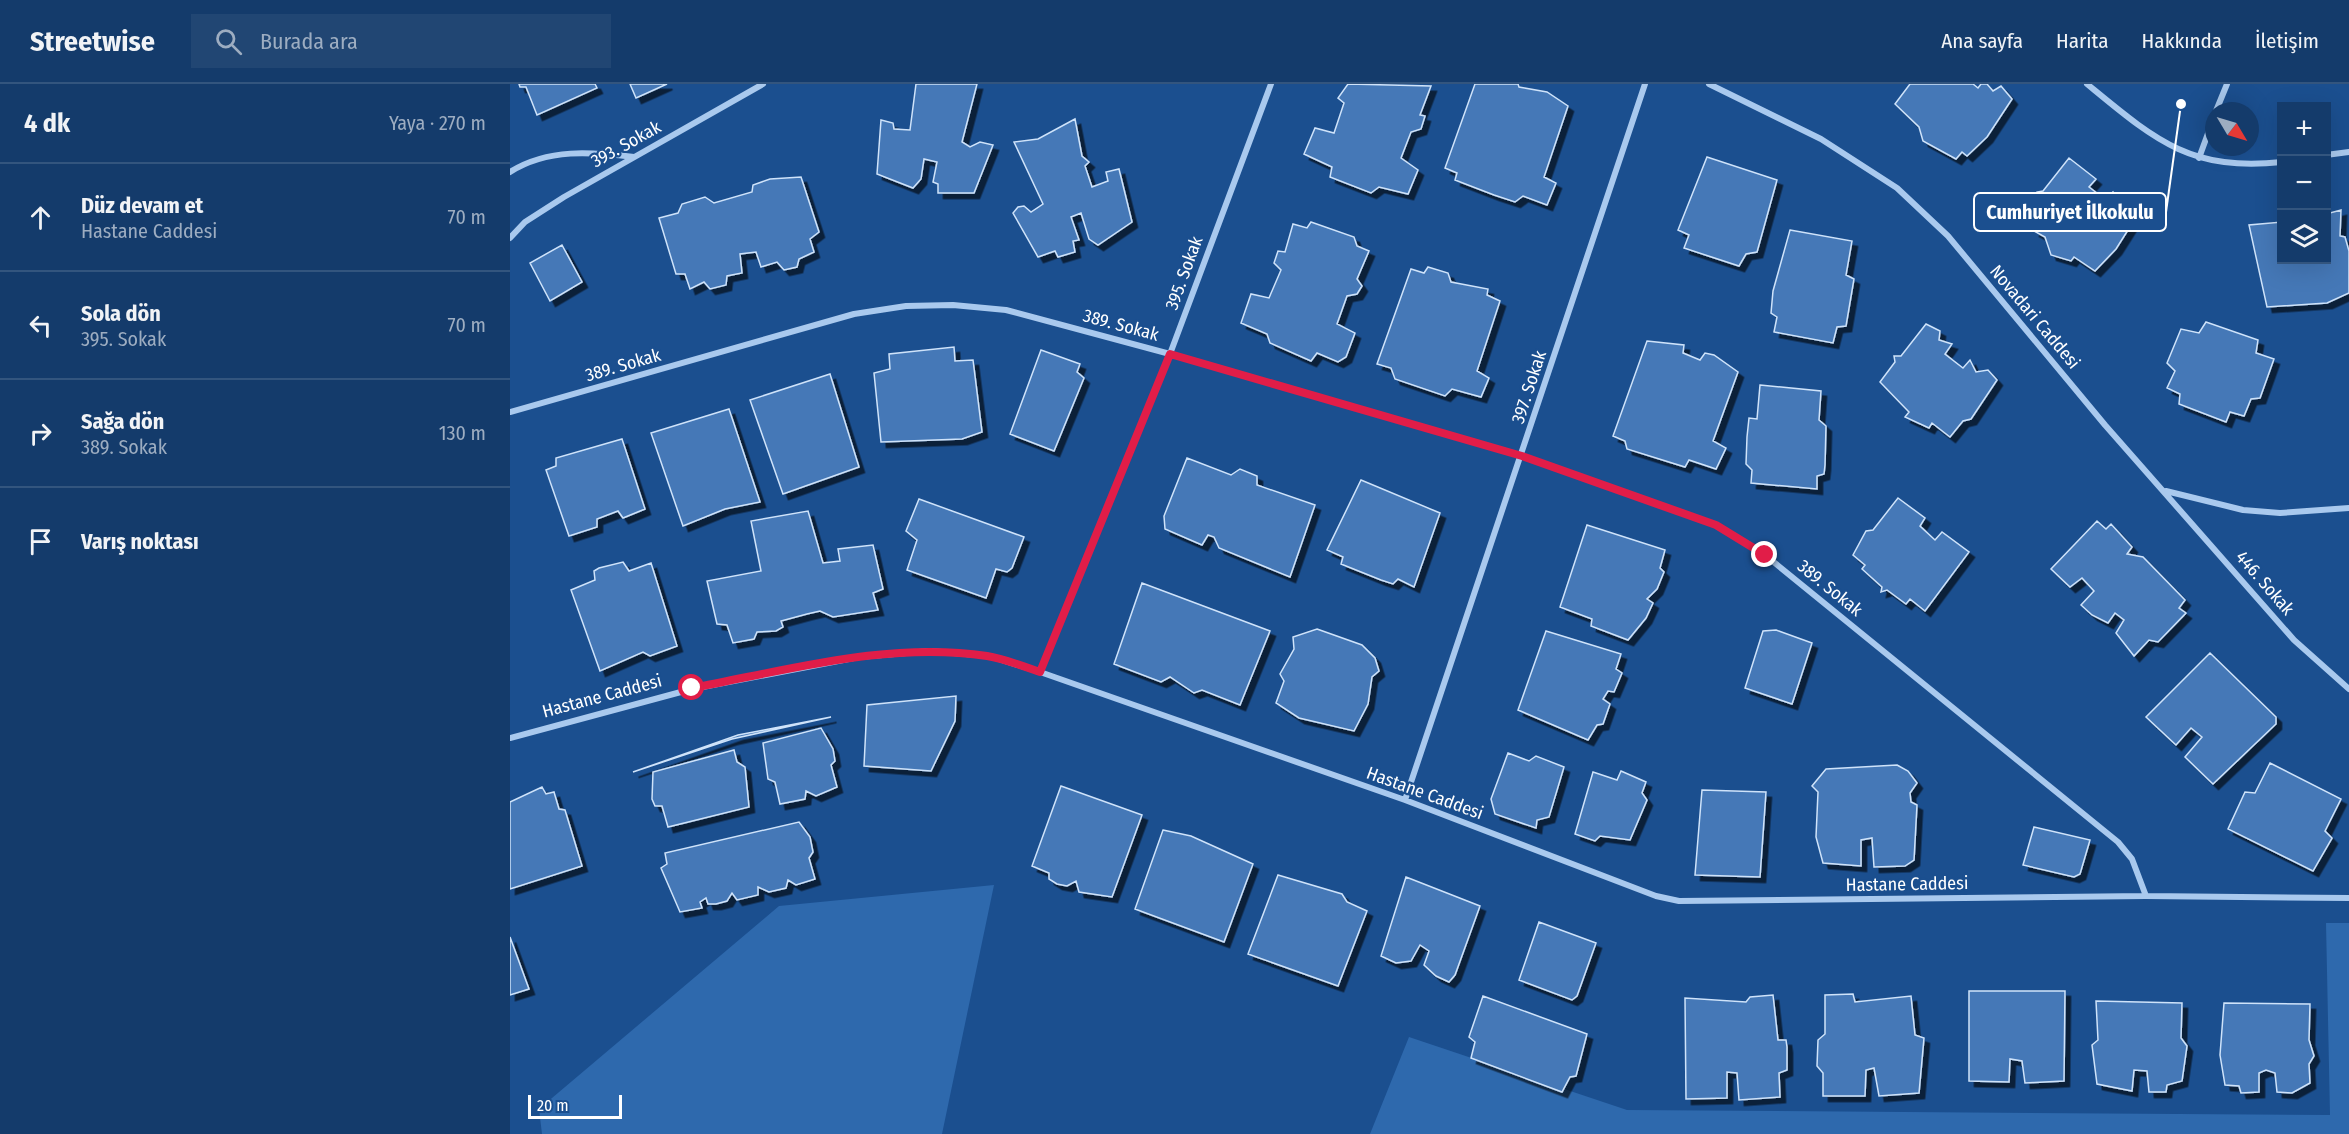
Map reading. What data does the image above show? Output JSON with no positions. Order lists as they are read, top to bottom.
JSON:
{
  "streets": {
    "street": [
      "393. Sokak",
      "395. Sokak",
      "Novadari Caddesi",
      "389. Sokak",
      "397. Sokak",
      "446. Sokak",
      "Hastane Caddesi"
    ]
  },
  "crossings": [
    ["395. Sokak", "389. Sokak"],
    ["395. Sokak", "Hastane Caddesi"],
    ["Novadari Caddesi", "446. Sokak"],
    ["389. Sokak", "397. Sokak"],
    ["389. Sokak", "Hastane Caddesi"],
    ["397. Sokak", "Hastane Caddesi"]
  ],
  "places": ["Cumhuriyet İlkokulu"],
  "scale_bar": "20 m",
  "north": "bottom right",
  "page": {
    "header": "Streetwise",
    "search": "Burada ara",
    "nav": [
      "Ana sayfa",
      "Harita",
      "Hakkında",
      "İletişim"
    ],
    "heading": ["4 dk", "Yaya · 270 m"],
    "map_buttons": ["+", "−"],
    "list": [
      ["Düz devam et", "Hastane Caddesi", "70 m"],
      ["Sola dön", "395. Sokak", "70 m"],
      ["Sağa dön", "389. Sokak", "130 m"],
      "Varış noktası"
    ],
    "scale": "20 m"
  }
}
